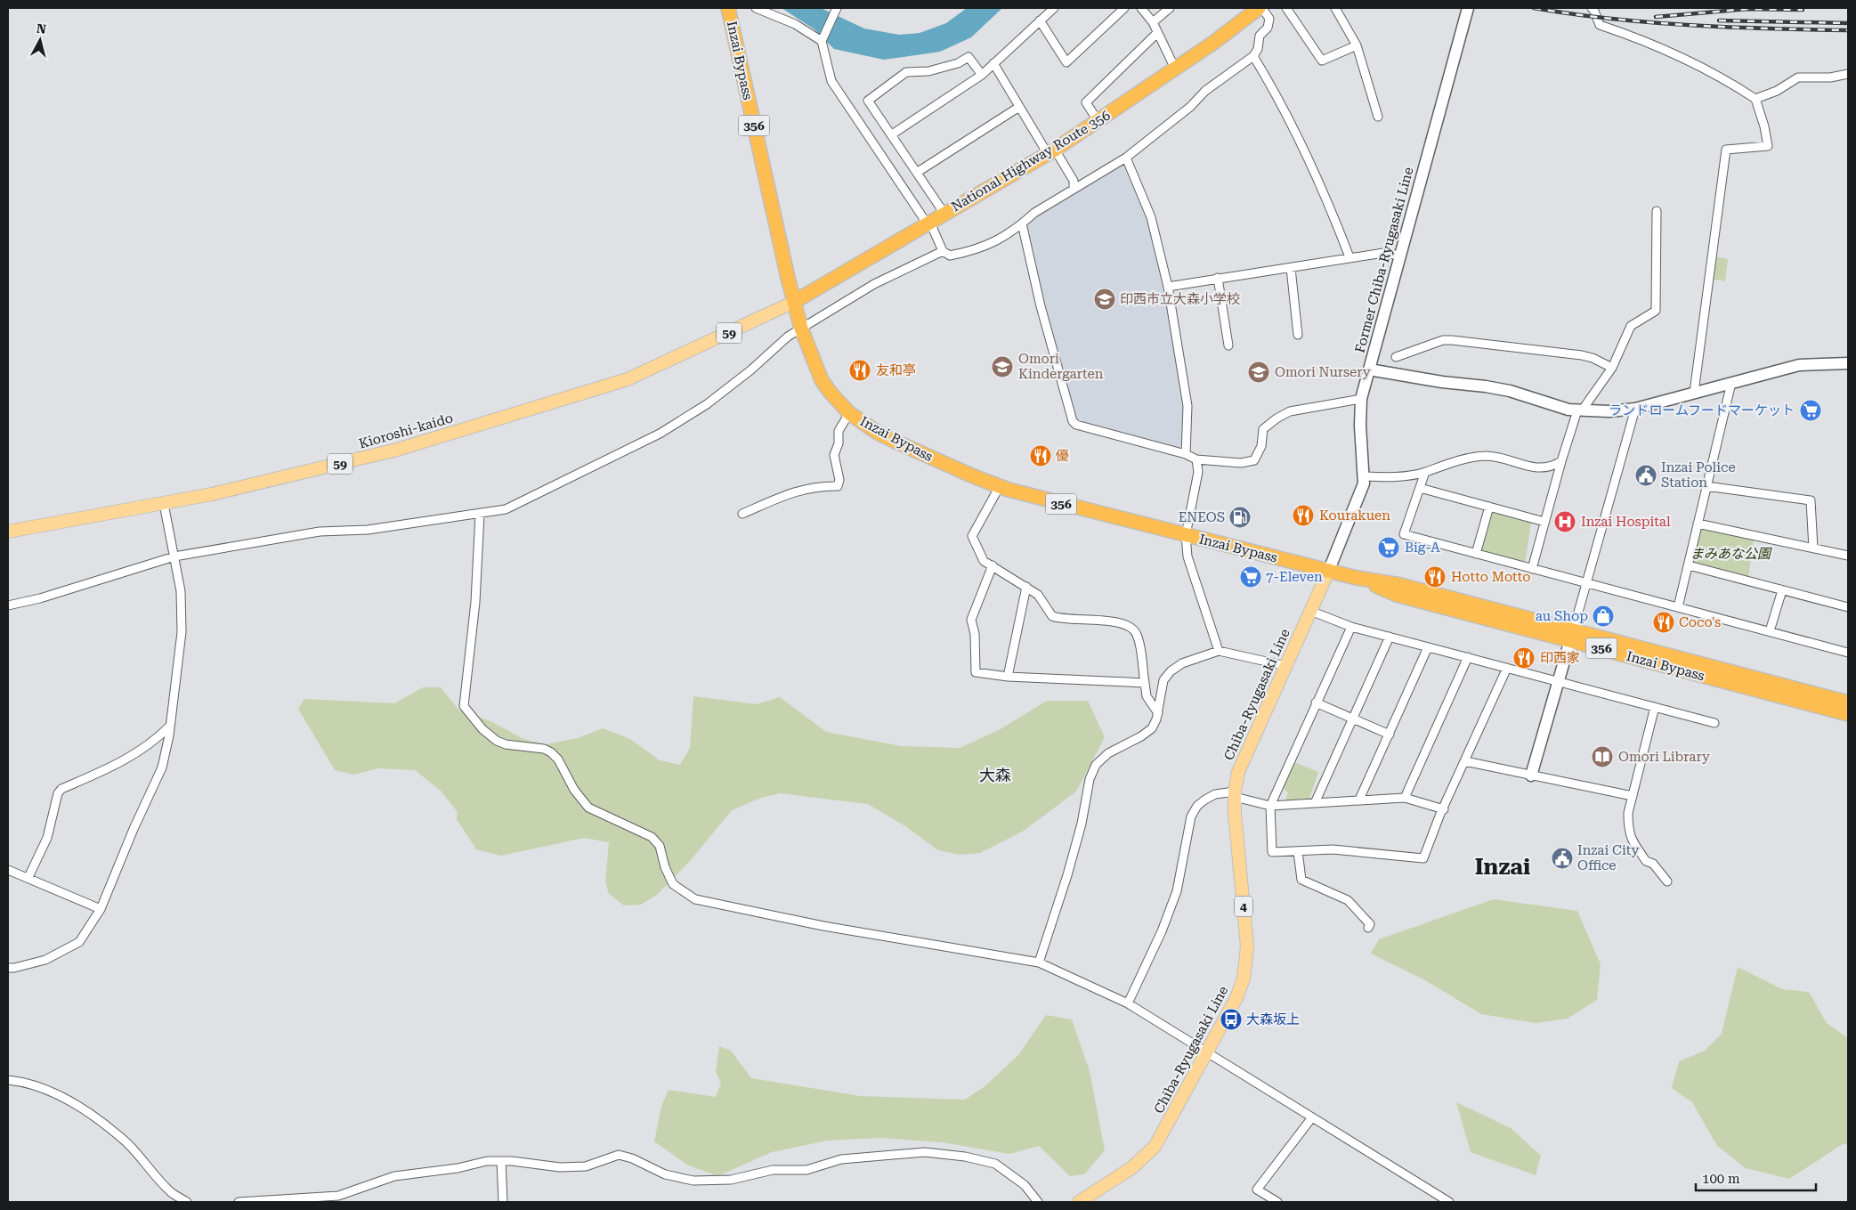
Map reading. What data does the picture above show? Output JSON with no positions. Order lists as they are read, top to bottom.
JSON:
{
  "streets": {
    "highway": ["Inzai Bypass", "356", "National Highway Route 356"],
    "main road": [
      "59",
      "Kioroshi-kaido",
      "Chiba-Ryugasaki Line",
      "4"
    ],
    "street": ["Former Chiba-Ryugasaki Line"]
  },
  "crossings": [
    ["Inzai Bypass", "National Highway Route 356"],
    ["Inzai Bypass", "Former Chiba-Ryugasaki Line"],
    ["Inzai Bypass", "Kioroshi-kaido"],
    ["Inzai Bypass", "Chiba-Ryugasaki Line"],
    ["National Highway Route 356", "Kioroshi-kaido"],
    ["Former Chiba-Ryugasaki Line", "Chiba-Ryugasaki Line"]
  ],
  "districts": ["大森", "Inzai"],
  "parks": ["まみあな公園"],
  "places": {
    "school or university": ["印西市立大森小学校", "Omori Kindergarten", "Omori Nursery"],
    "restaurant": [
      "友和亭",
      "優",
      "Kourakuen",
      "Hotto Motto",
      "Coco's",
      "印西家"
    ],
    "supermarket": ["ランドロームフードマーケット", "Big-A", "7-Eleven"],
    "public building": ["Inzai Police Station", "Inzai City Office"],
    "fuel station": ["ENEOS"],
    "hospital": ["Inzai Hospital"],
    "shop": ["au Shop"],
    "library": ["Omori Library"],
    "bus stop": ["大森坂上"]
  },
  "scale_bar": "100 m",
  "north": "top"
}
